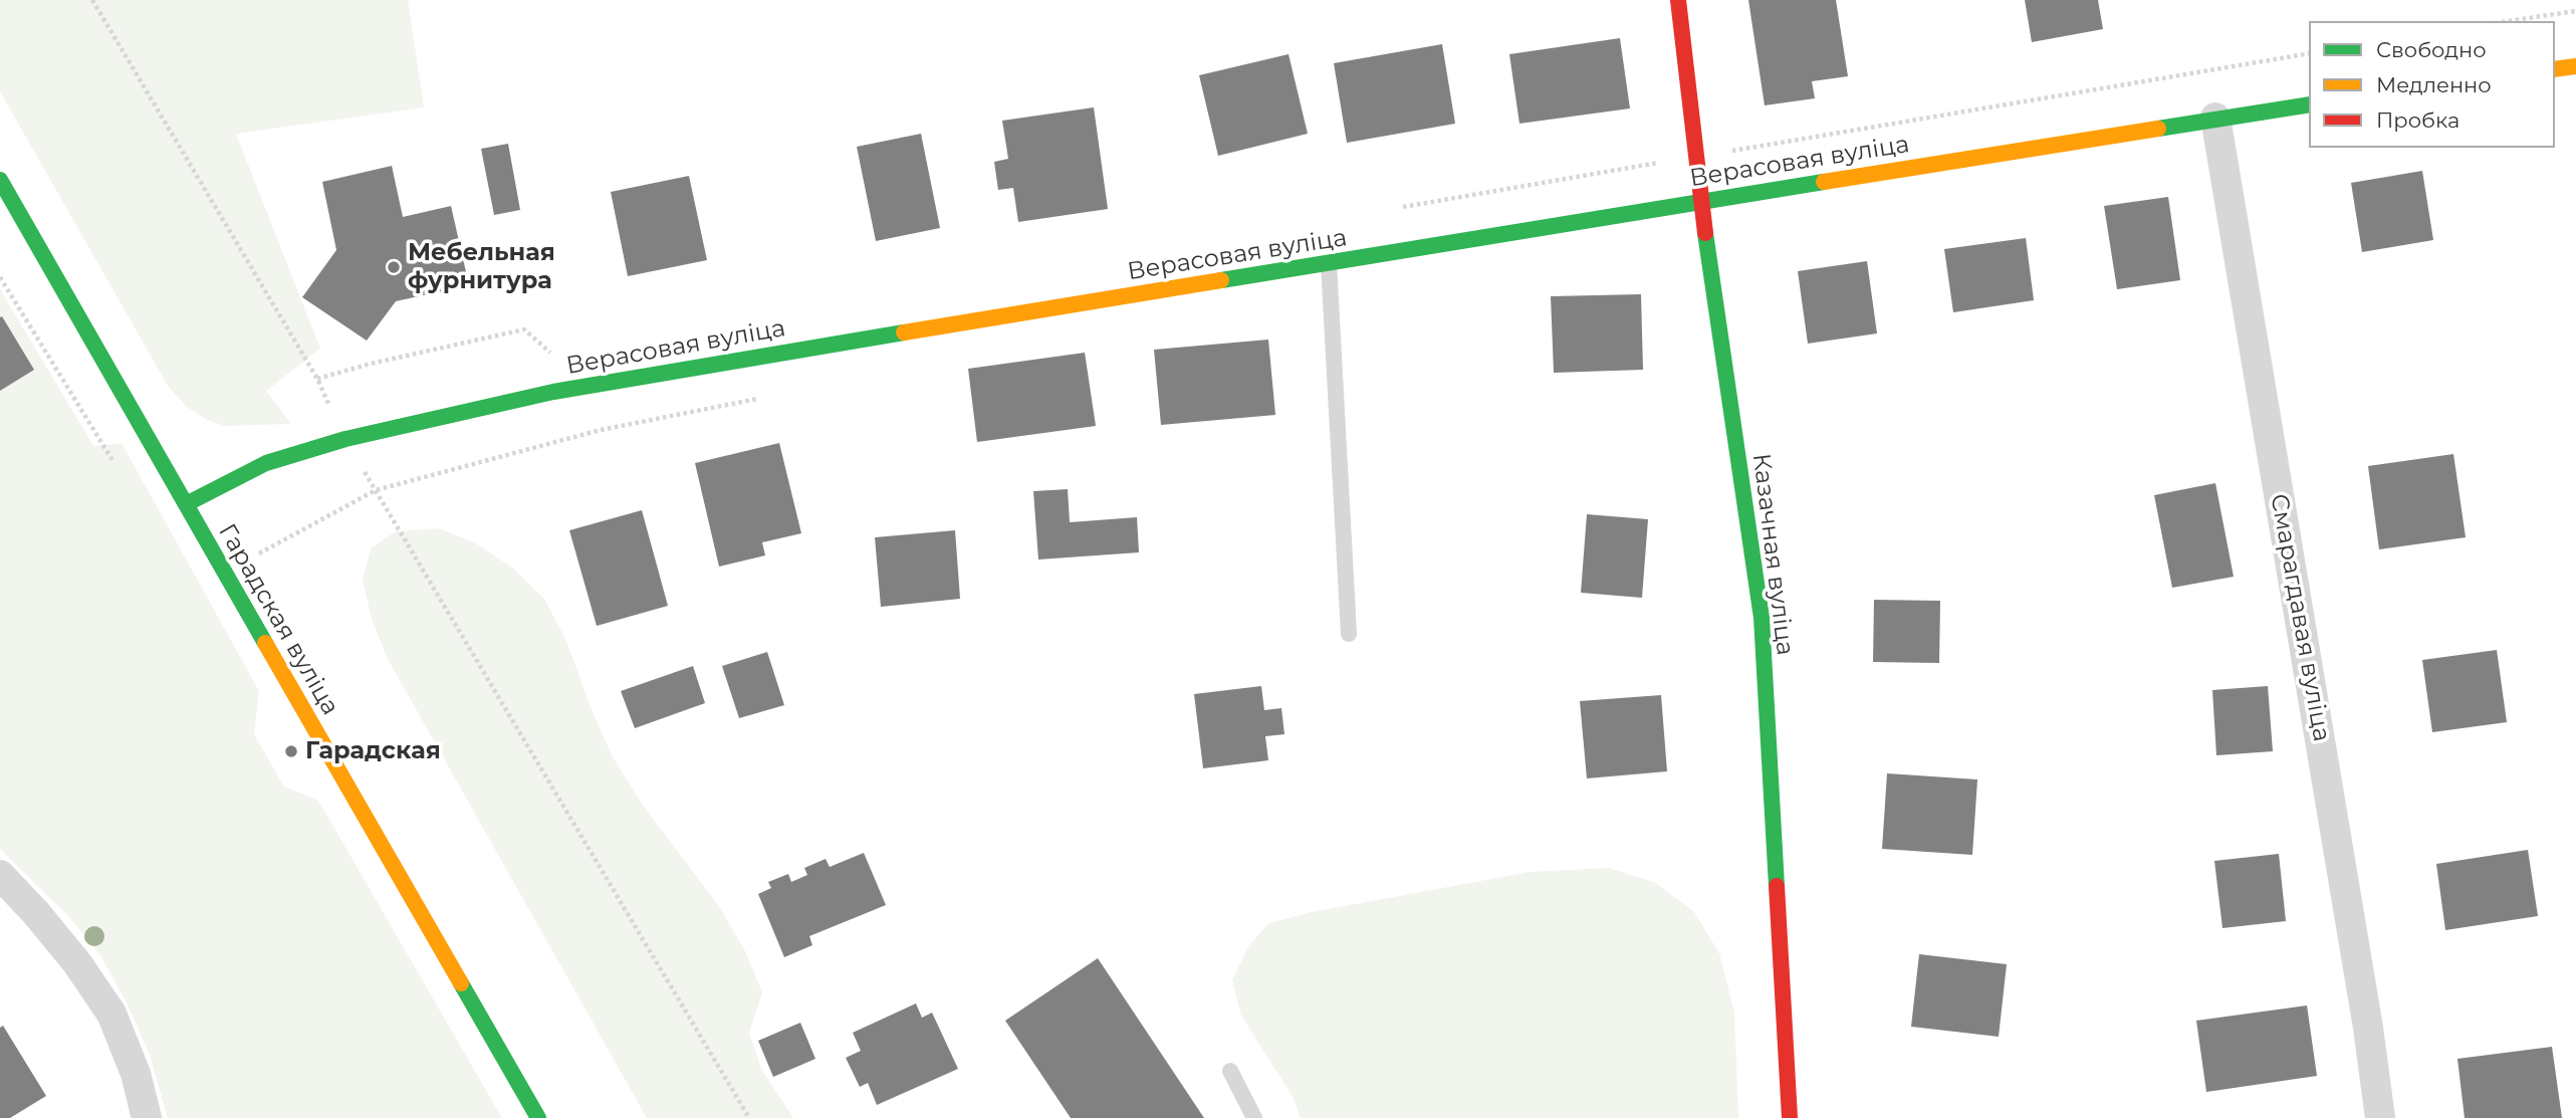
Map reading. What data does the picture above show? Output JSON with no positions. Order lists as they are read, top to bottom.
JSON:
{
  "streets": {
    "street": [
      "Верасовая вуліца",
      "Казачная вуліца",
      "Смарагдавая вуліца",
      "Гарадская вуліца"
    ]
  },
  "crossings": [
    ["Верасовая вуліца", "Казачная вуліца"],
    ["Верасовая вуліца", "Смарагдавая вуліца"],
    ["Верасовая вуліца", "Гарадская вуліца"]
  ],
  "places": ["Мебельная фурнитура", "Гарадская"],
  "legend": ["Свободно", "Медленно", "Пробка"]
}
